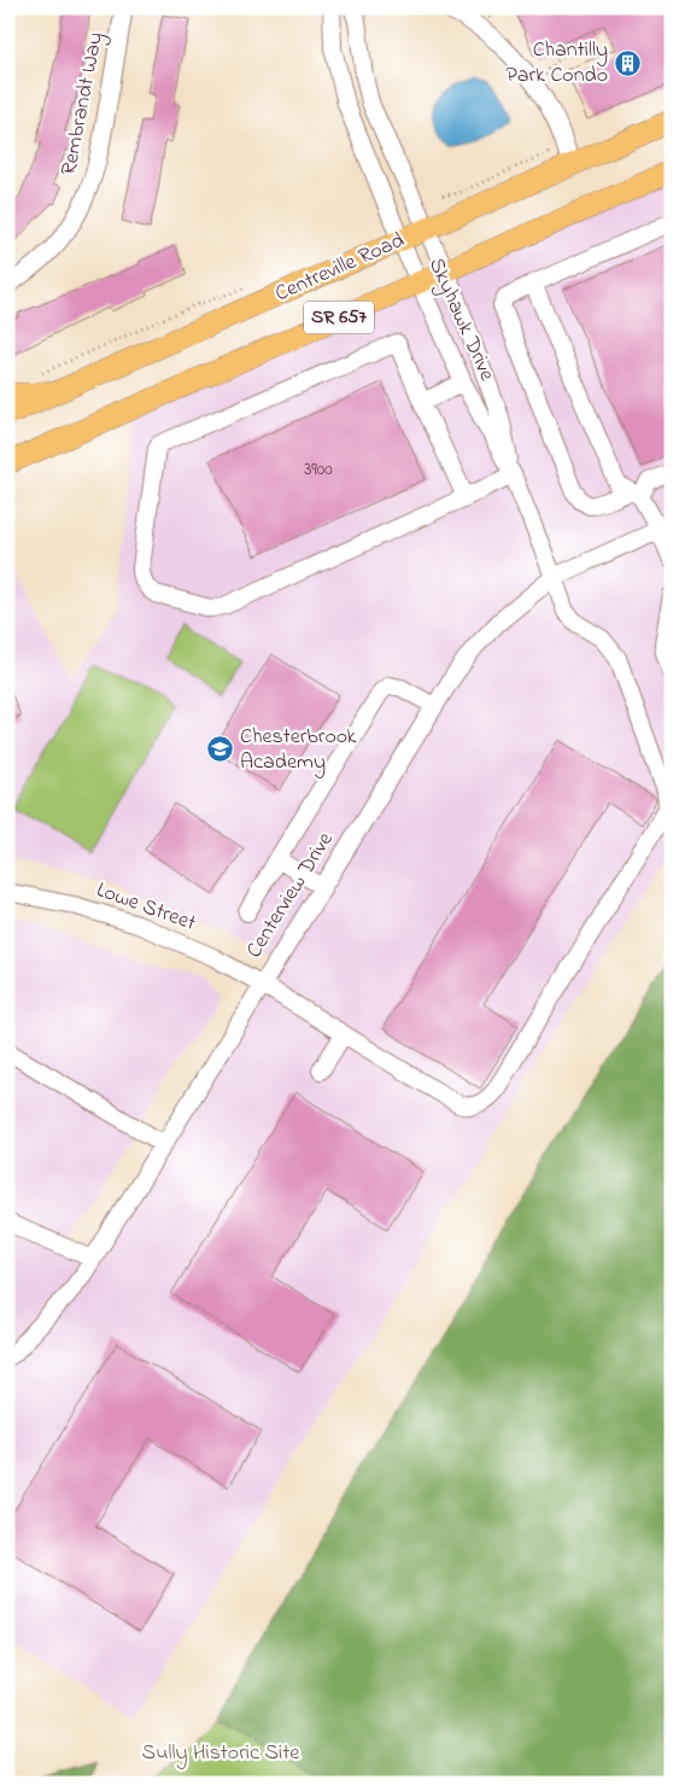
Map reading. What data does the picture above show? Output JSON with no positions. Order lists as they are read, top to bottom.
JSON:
{
  "streets": {
    "main road": ["Centreville Road", "SR 657"],
    "street": [
      "Rembrandt Way",
      "Skyhawk Drive",
      "Centerview Drive",
      "Lowe Street"
    ]
  },
  "crossings": [
    ["Centreville Road", "Skyhawk Drive"],
    ["Skyhawk Drive", "Centerview Drive"],
    ["Skyhawk Drive", "Lowe Street"],
    ["Centerview Drive", "Lowe Street"]
  ],
  "parks": ["Sully Historic Site"],
  "places": {
    "building": ["Chantilly Park Condo"],
    "school or university": ["Chesterbrook Academy"]
  },
  "house_numbers": ["3900"]
}
